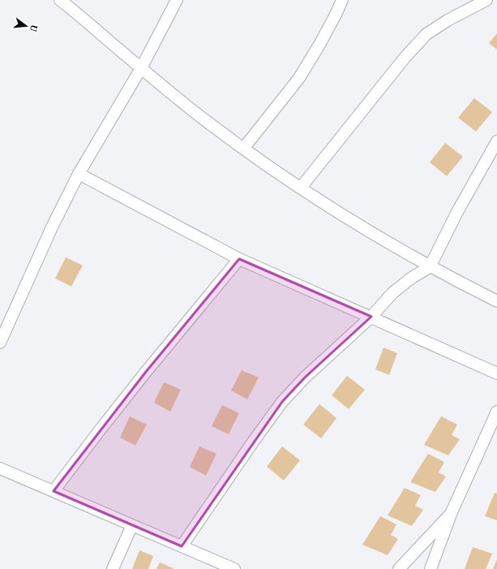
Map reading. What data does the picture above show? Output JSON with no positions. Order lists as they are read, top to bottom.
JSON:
{
  "north": "right"
}
